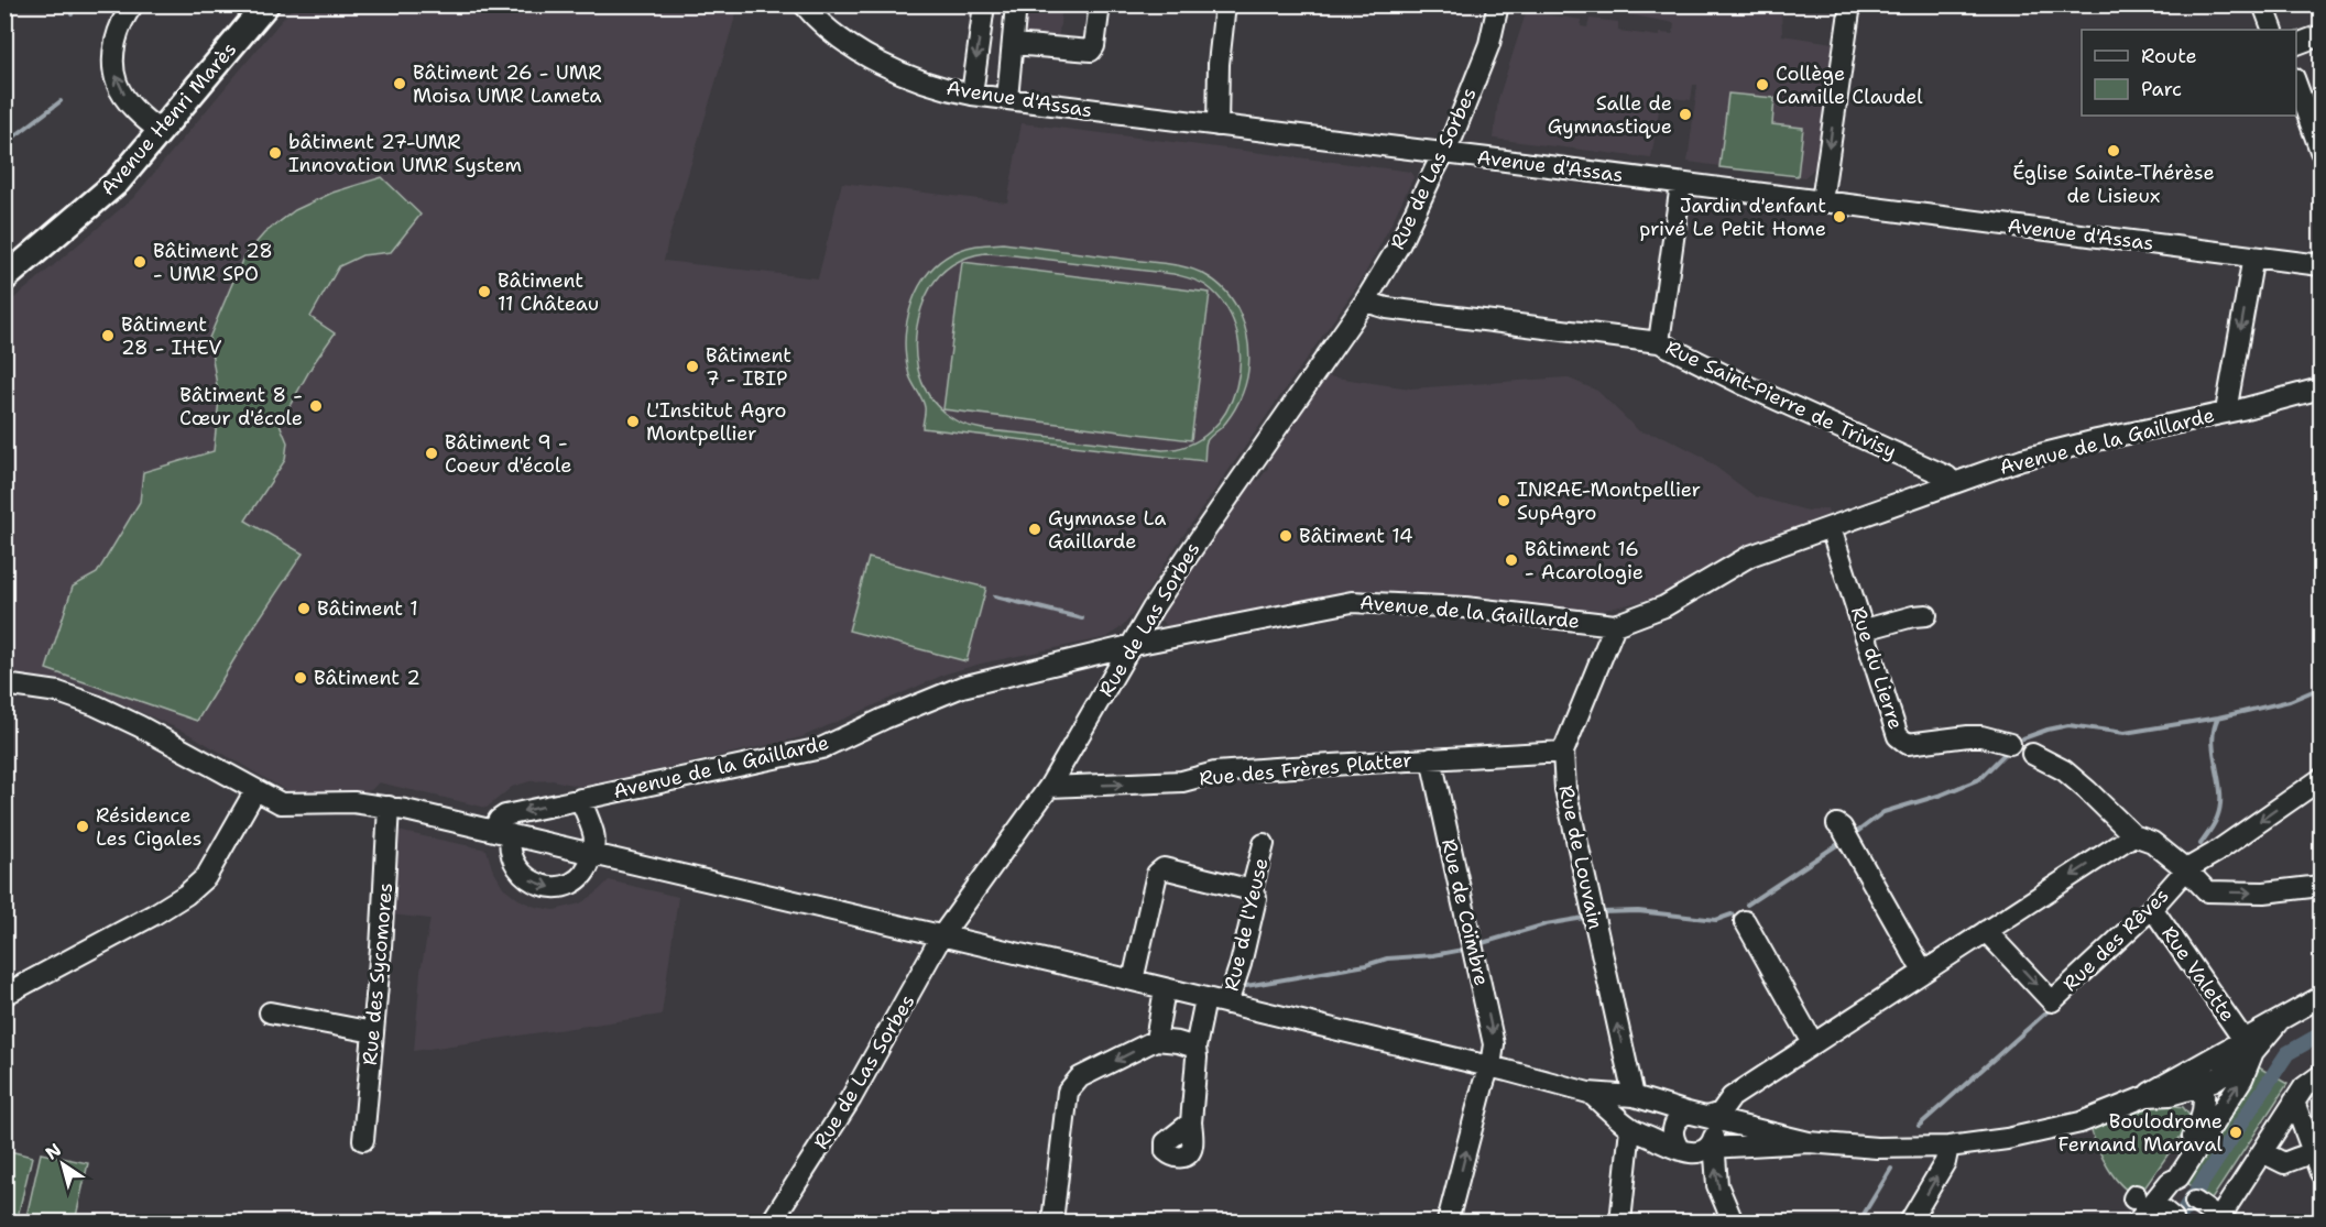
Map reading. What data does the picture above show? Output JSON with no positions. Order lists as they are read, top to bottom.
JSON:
{
  "streets": {
    "main road": ["Avenue Henri Marès"],
    "street": [
      "Avenue d'Assas",
      "Rue de Las Sorbes",
      "Rue Saint-Pierre de Trivisy",
      "Avenue de la Gaillarde",
      "Rue du Lierre",
      "Rue des Frères Platter",
      "Rue de Louvain",
      "Rue de Coïmbre",
      "Rue de l'Yeuse",
      "Rue des Rêves",
      "Rue des Sycomores",
      "Rue Valette"
    ]
  },
  "crossings": [
    ["Avenue d'Assas", "Rue de Las Sorbes"],
    ["Rue de Las Sorbes", "Rue Saint-Pierre de Trivisy"],
    ["Rue de Las Sorbes", "Avenue de la Gaillarde"],
    ["Rue de Las Sorbes", "Rue des Frères Platter"],
    ["Rue Saint-Pierre de Trivisy", "Avenue de la Gaillarde"],
    ["Avenue de la Gaillarde", "Rue du Lierre"],
    ["Rue des Frères Platter", "Rue de Louvain"],
    ["Rue des Frères Platter", "Rue de Coïmbre"],
    ["Rue des Rêves", "Rue Valette"]
  ],
  "one_way": ["Rue des Frères Platter"],
  "places": [
    "Bâtiment 26 - UMR Moisa UMR Lameta",
    "Collège Camille Claudel",
    "Salle de Gymnastique",
    "Église Sainte-Thérèse de Lisieux",
    "bâtiment 27-UMR Innovation UMR System",
    "Jardin d'enfant privé Le Petit Home",
    "Bâtiment 28 - UMR SPO",
    "Bâtiment 11 Château",
    "Bâtiment 28 - IHEV",
    "Bâtiment 7 - IBIP",
    "Bâtiment 8 - Cœur d'école",
    "L'Institut Agro Montpellier",
    "Bâtiment 9 - Coeur d'école",
    "INRAE-Montpellier SupAgro",
    "Gymnase La Gaillarde",
    "Bâtiment 14",
    "Bâtiment 16 - Acarologie",
    "Bâtiment 1",
    "Bâtiment 2",
    "Résidence Les Cigales",
    "Boulodrome Fernand Maraval"
  ],
  "legend": ["Route", "Parc"],
  "north": "top left"
}
